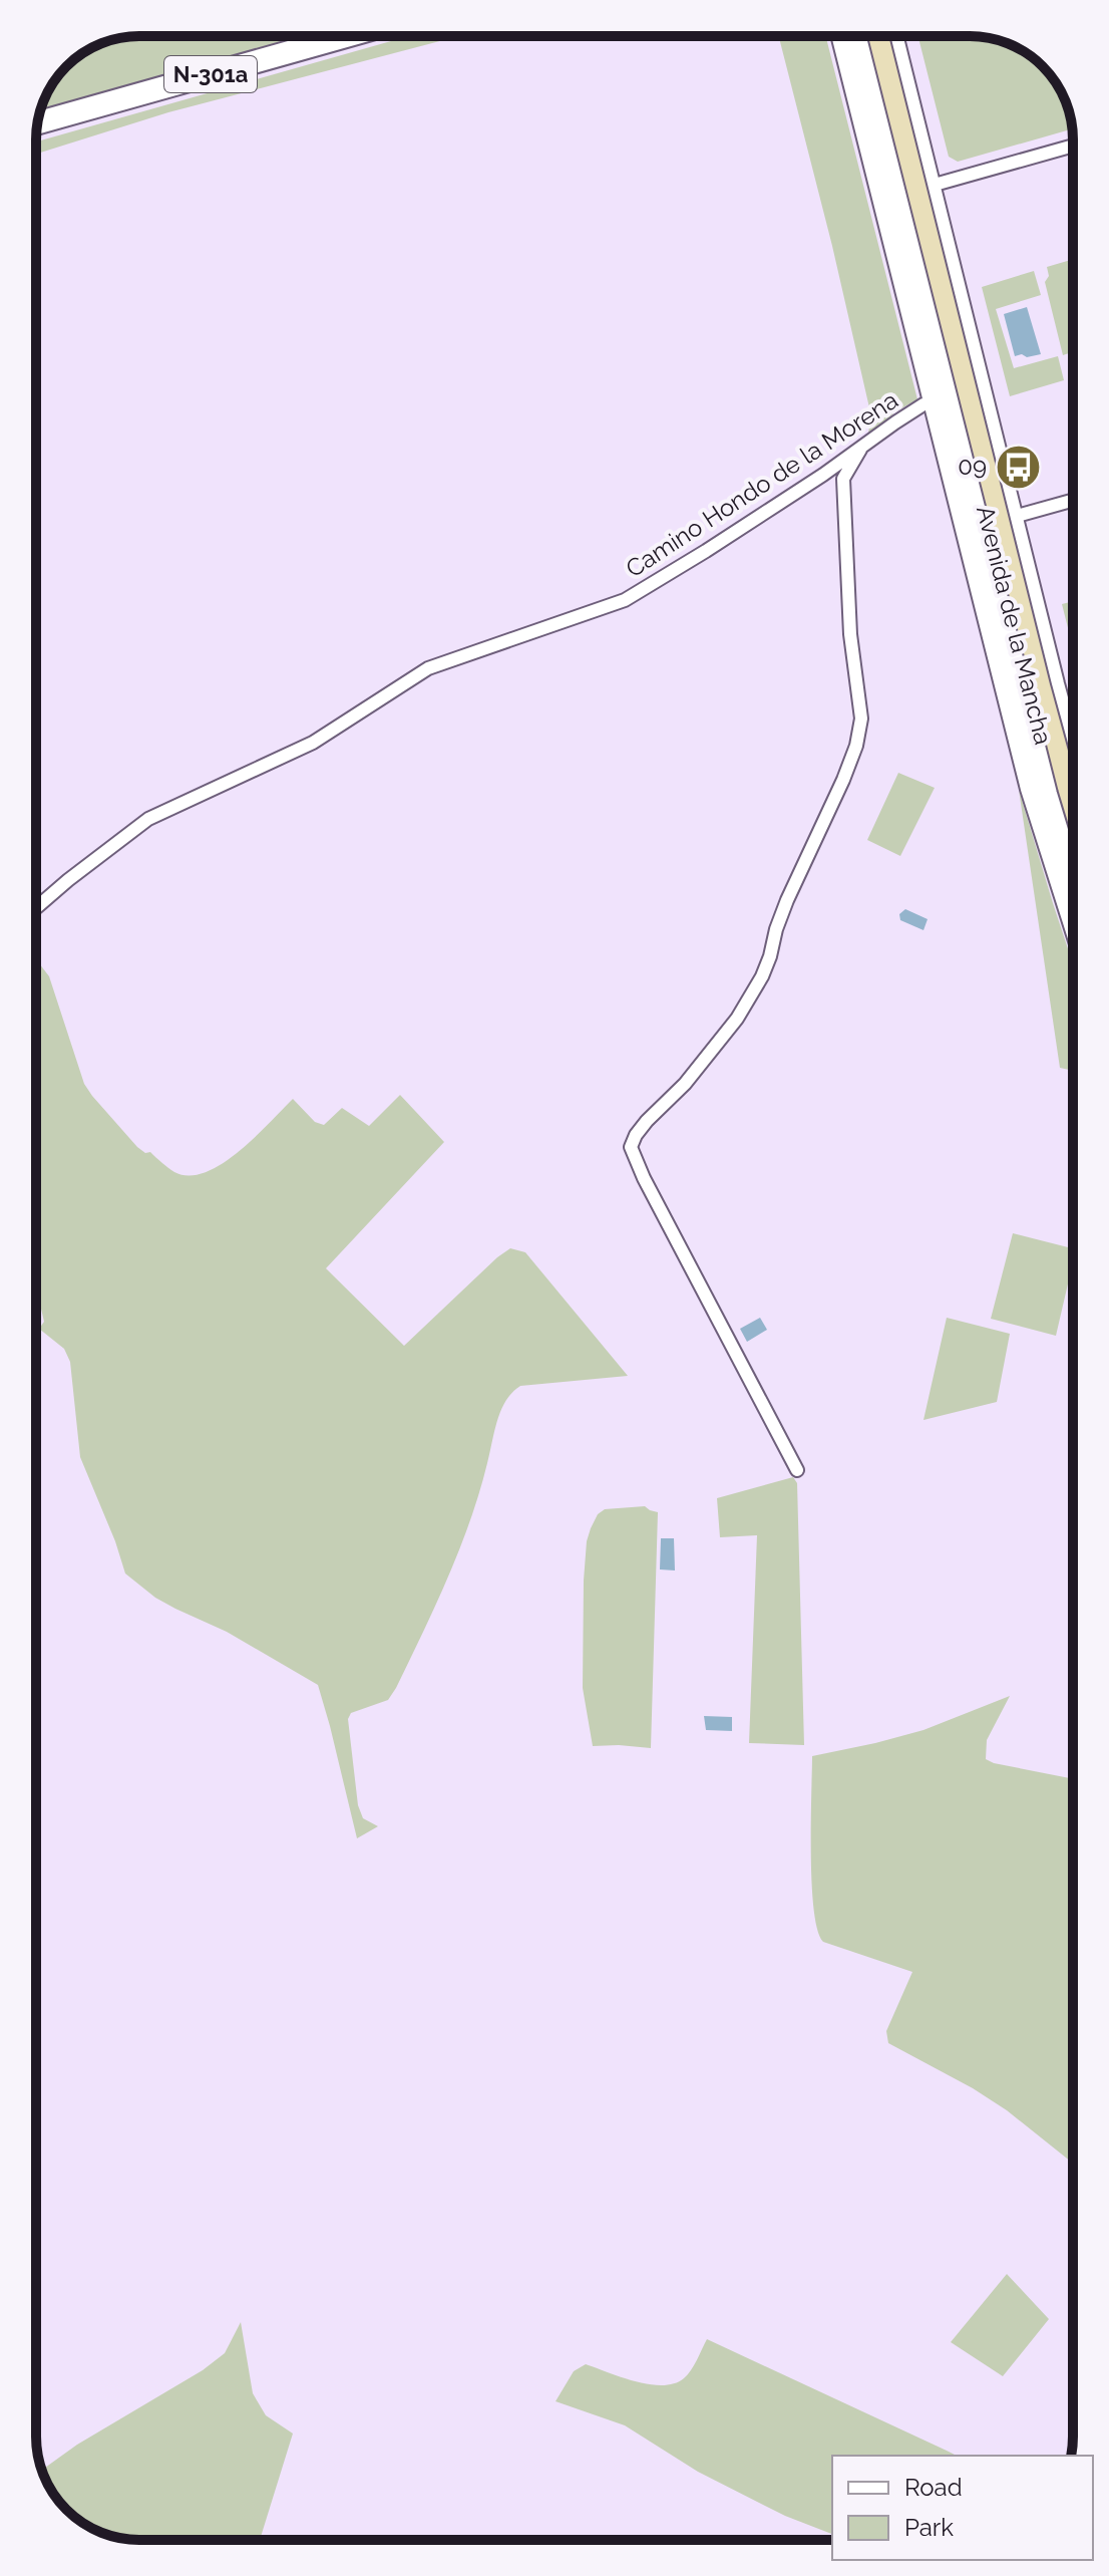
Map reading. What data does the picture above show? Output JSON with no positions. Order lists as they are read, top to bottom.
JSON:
{
  "streets": {
    "highway": ["N-301a"],
    "main road": ["Avenida de la Mancha"],
    "street": ["Camino Hondo de la Morena"]
  },
  "crossings": [
    ["Camino Hondo de la Morena", "Avenida de la Mancha"]
  ],
  "places": {
    "bus stop": ["09"]
  },
  "legend": ["Road", "Park"]
}
